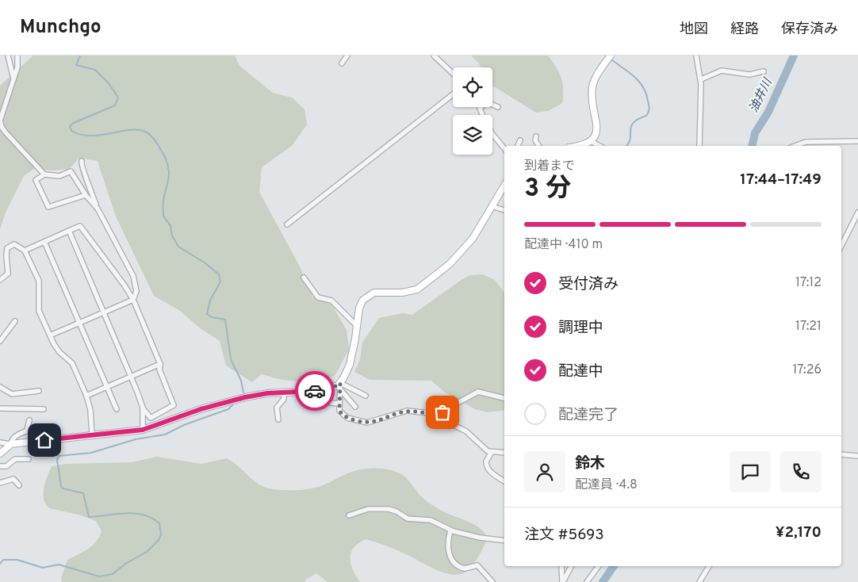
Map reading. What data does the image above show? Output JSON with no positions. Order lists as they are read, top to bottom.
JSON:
{
  "water": ["油井川"],
  "page": {
    "header": "Munchgo",
    "nav": ["地図", "経路", "保存済み"],
    "heading": ["3 分", "到着まで", "17:44–17:49"],
    "panel": [
      "鈴木",
      "配達員 · 4.8",
      "注文 #5693",
      "¥2,170"
    ],
    "bar": "配達中 · 410 m",
    "list": [
      ["受付済み", "17:12"],
      ["調理中", "17:21"],
      ["配達中", "17:26"],
      "配達完了"
    ]
  }
}
